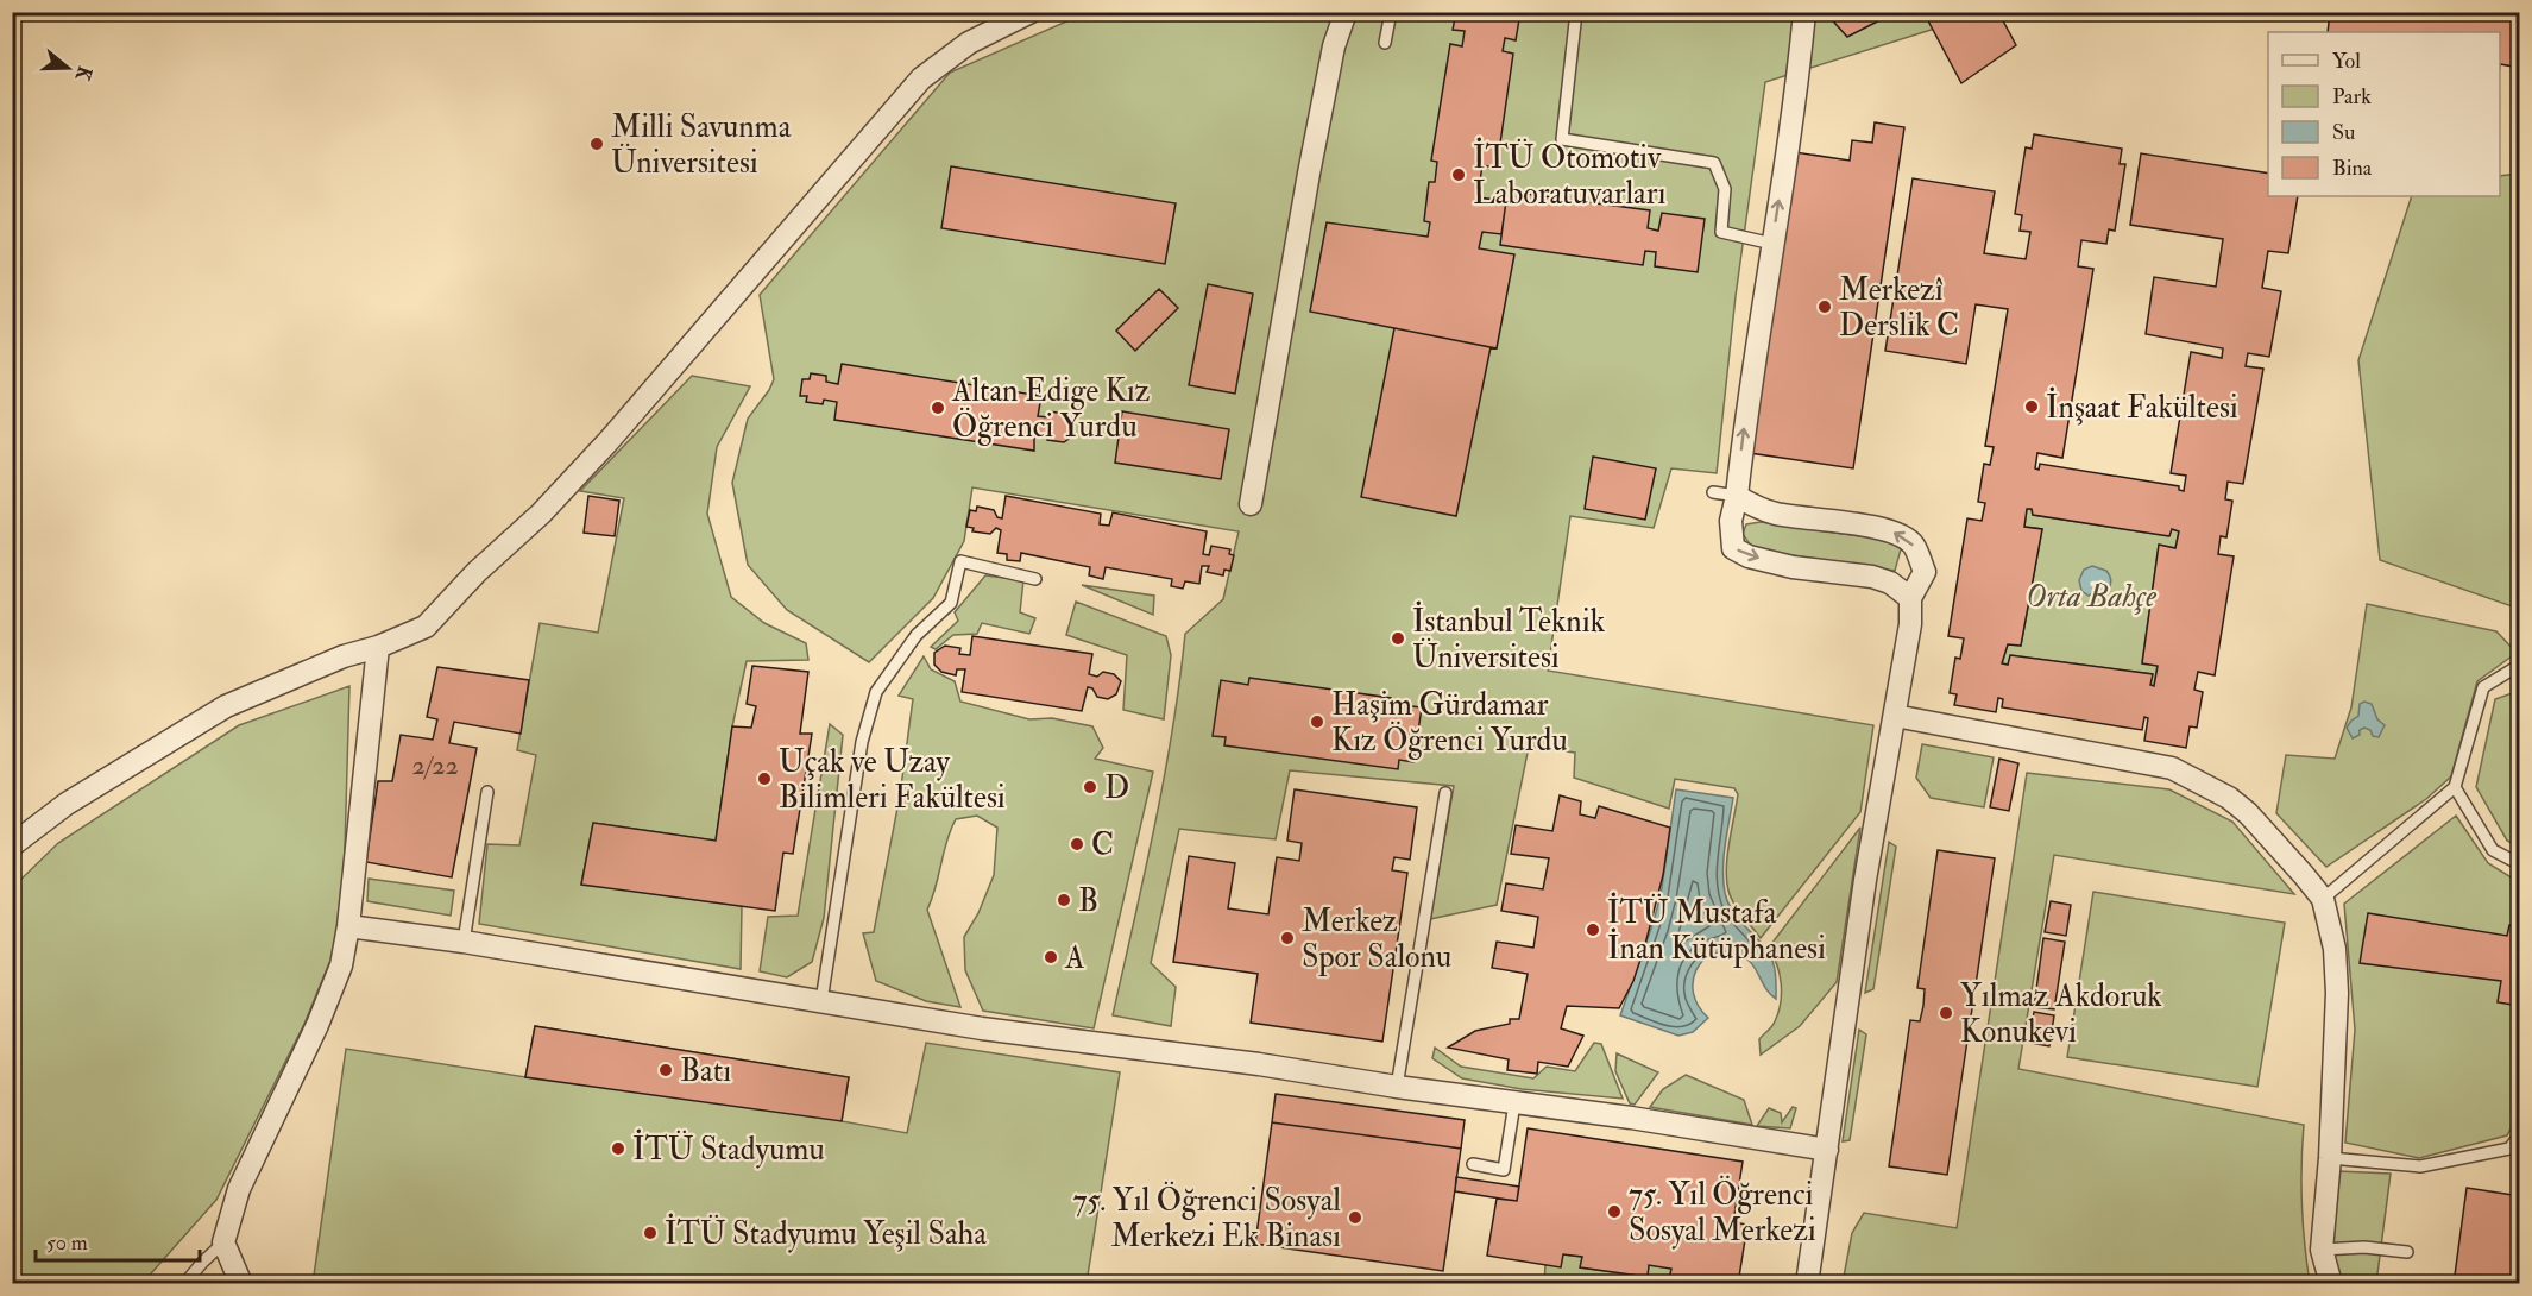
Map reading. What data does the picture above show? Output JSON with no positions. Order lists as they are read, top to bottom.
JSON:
{
  "parks": ["Orta Bahçe"],
  "places": [
    "Milli Savunma Üniversitesi",
    "İTÜ Otomotiv Laboratuvarları",
    "Merkezî Derslik C",
    "İnşaat Fakültesi",
    "Altan Edige Kız Öğrenci Yurdu",
    "İstanbul Teknik Üniversitesi",
    "Haşim Gürdamar Kız Öğrenci Yurdu",
    "Uçak ve Uzay Bilimleri Fakültesi",
    "D",
    "C",
    "B",
    "İTÜ Mustafa İnan Kütüphanesi",
    "Merkez Spor Salonu",
    "A",
    "Yılmaz Akdoruk Konukevi",
    "Batı",
    "İTÜ Stadyumu",
    "75. Yıl Öğrenci Sosyal Merkezi",
    "75. Yıl Öğrenci Sosyal Merkezi Ek Binası",
    "İTÜ Stadyumu Yeşil Saha"
  ],
  "house_numbers": ["2/22"],
  "legend": [
    "Yol",
    "Park",
    "Su",
    "Bina"
  ],
  "scale_bar": "50 m",
  "north": "right"
}
